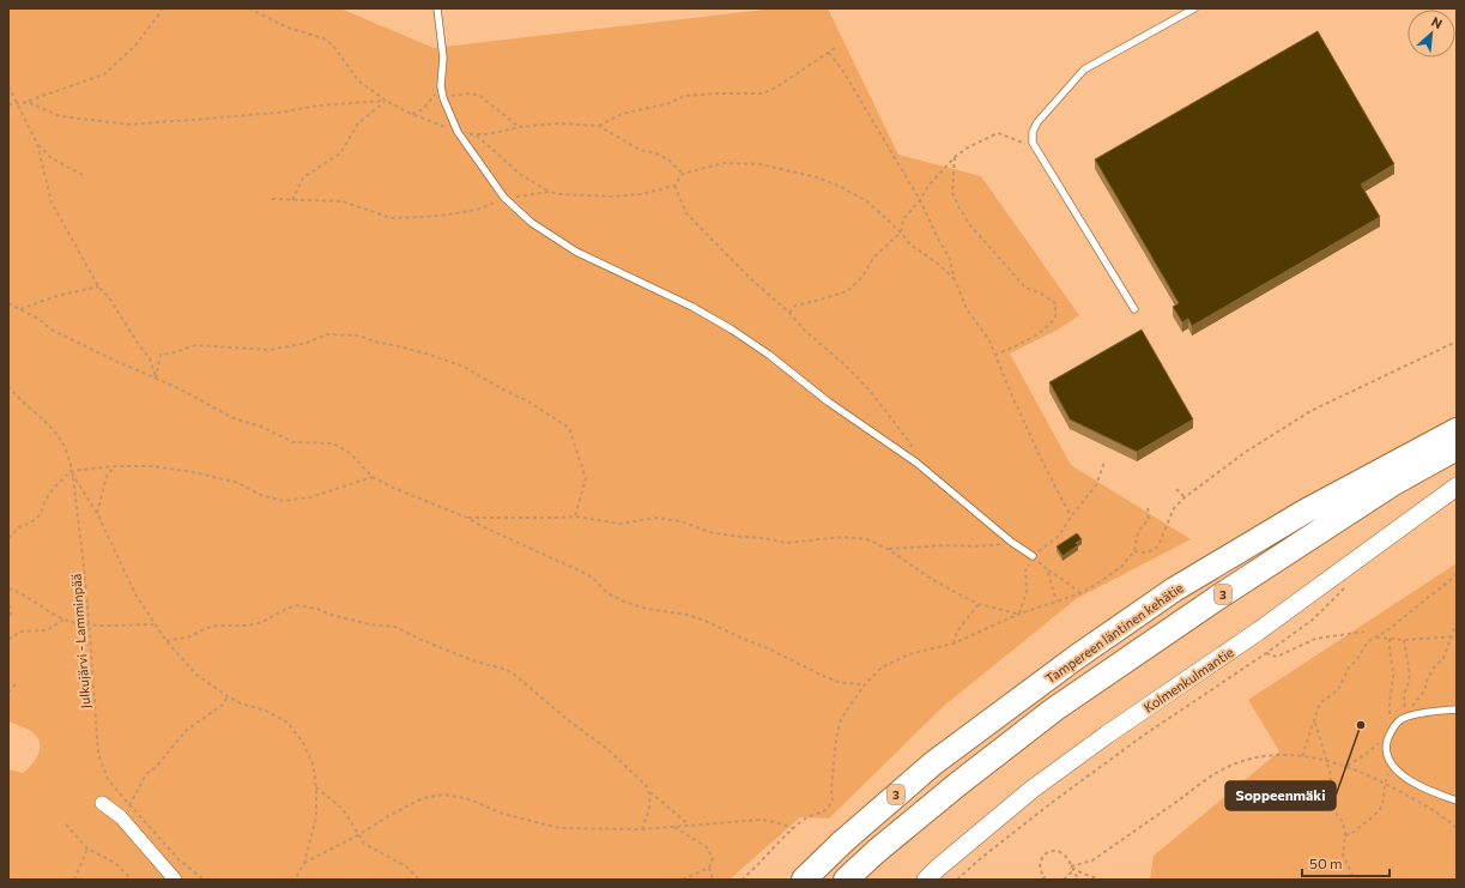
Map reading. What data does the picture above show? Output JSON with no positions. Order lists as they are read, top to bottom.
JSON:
{
  "streets": {
    "highway": ["3", "Tampereen läntinen kehätie"],
    "street": ["Kolmenkulmantie"],
    "path": ["Julkujärvi - Lamminpää"]
  },
  "places": ["Soppeenmäki"],
  "scale_bar": "50 m",
  "north": "top right"
}
